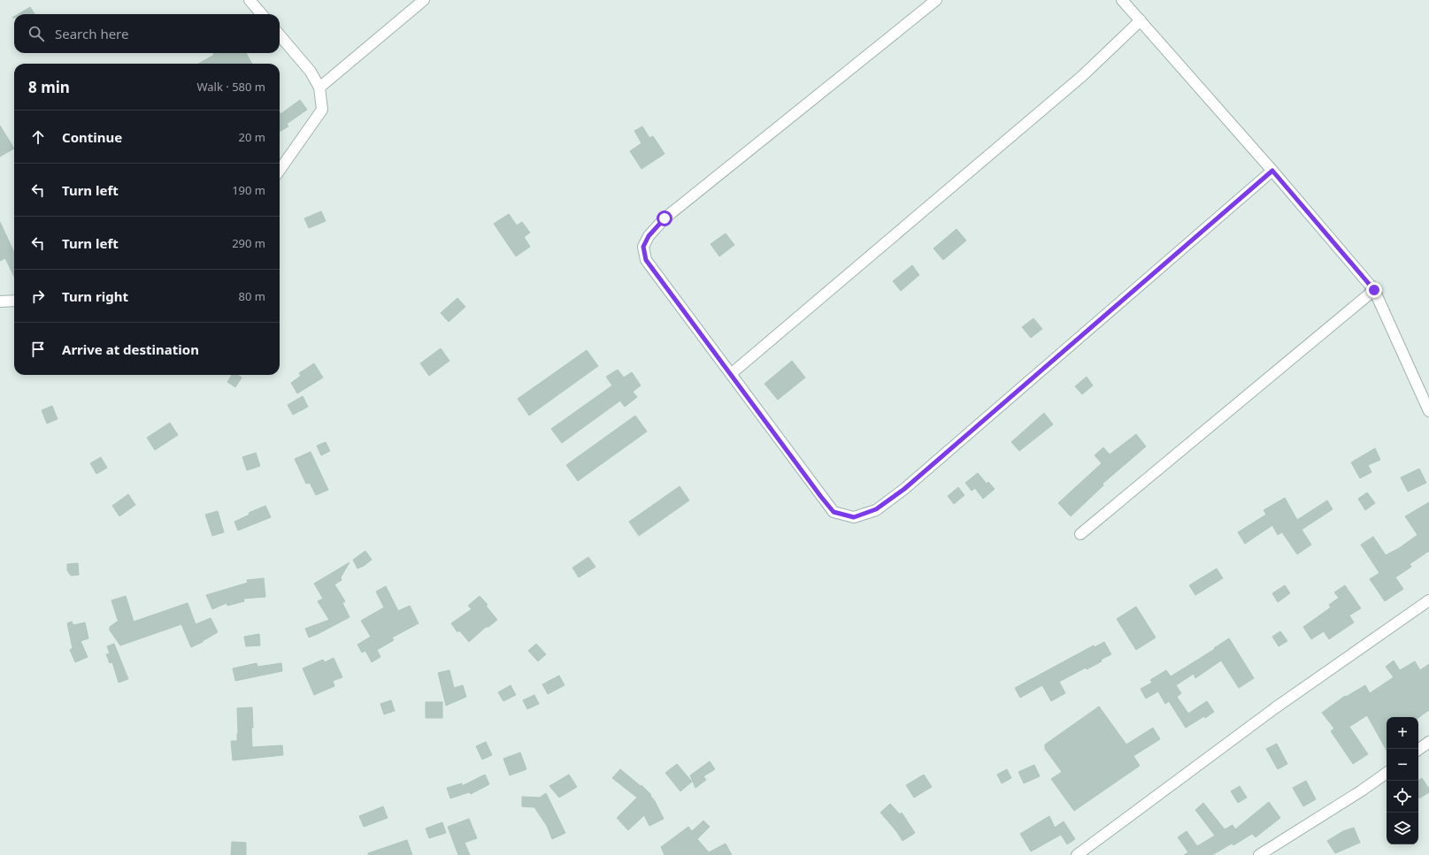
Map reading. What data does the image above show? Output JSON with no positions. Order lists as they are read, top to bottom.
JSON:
{
  "page": {
    "search": "Search here",
    "heading": ["8 min", "Walk · 580 m"],
    "list": [
      ["Continue", "20 m"],
      ["Turn left", "190 m"],
      ["Turn left", "290 m"],
      ["Turn right", "80 m"],
      "Arrive at destination"
    ],
    "map_buttons": ["+", "−"]
  }
}
